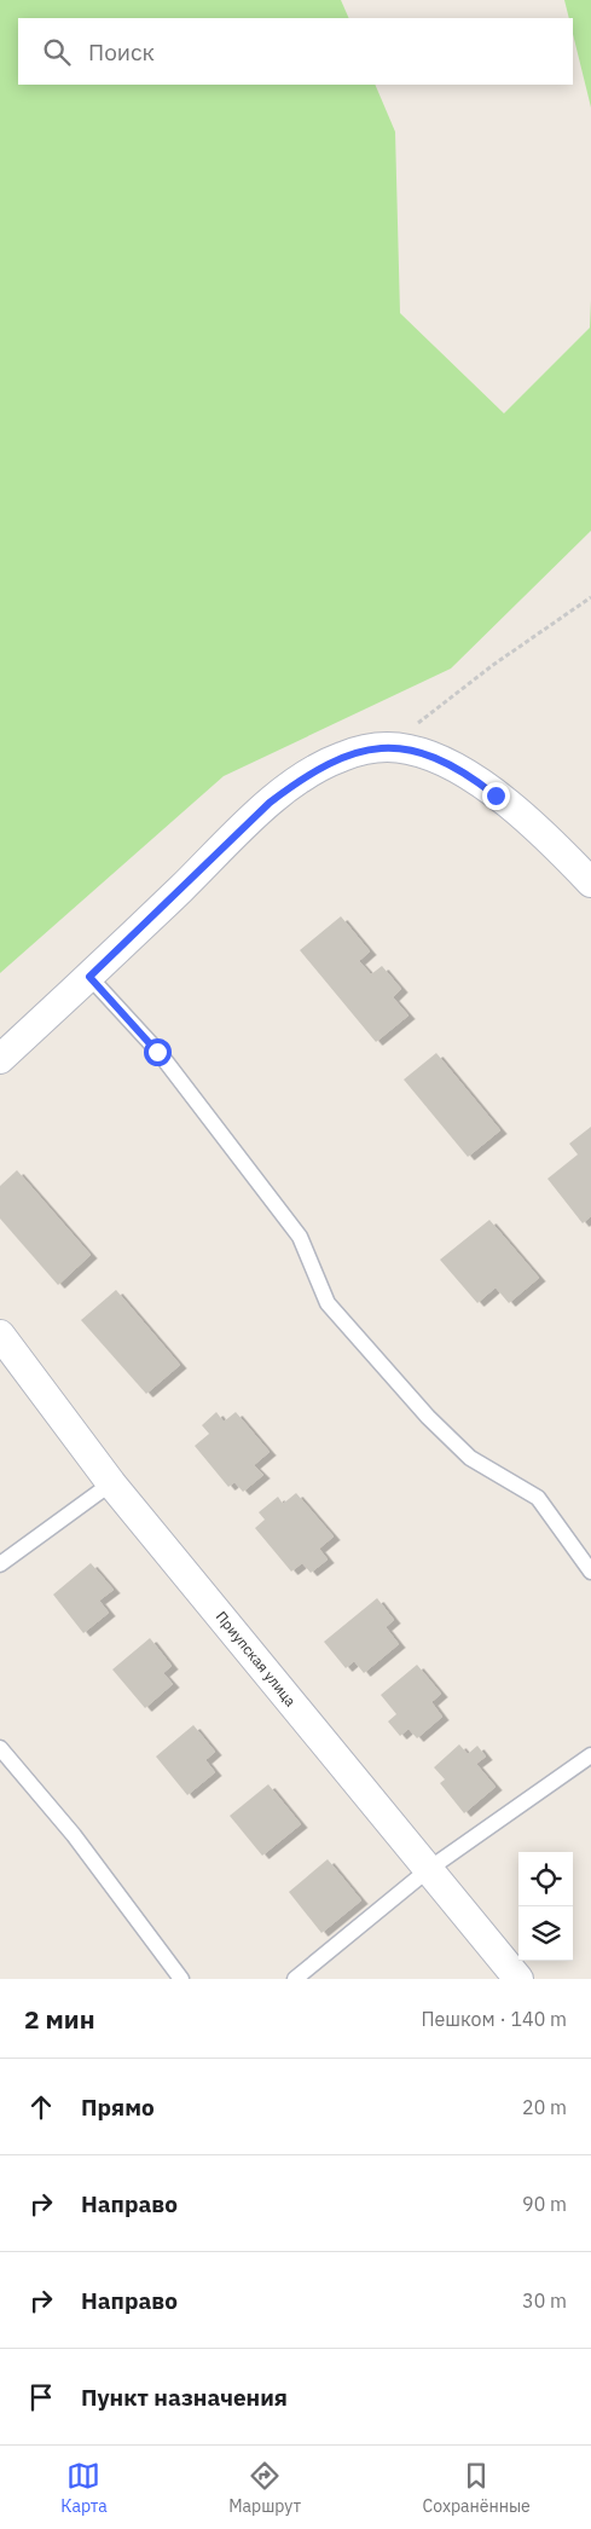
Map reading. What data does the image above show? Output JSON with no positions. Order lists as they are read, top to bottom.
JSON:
{
  "streets": {
    "street": ["Приупская улица"]
  },
  "page": {
    "search": "Поиск",
    "heading": ["2 мин", "Пешком · 140 m"],
    "list": [
      ["Прямо", "20 m"],
      ["Направо", "90 m"],
      ["Направо", "30 m"],
      "Пункт назначения"
    ],
    "nav": ["Карта", "Маршрут", "Сохранённые"]
  }
}
